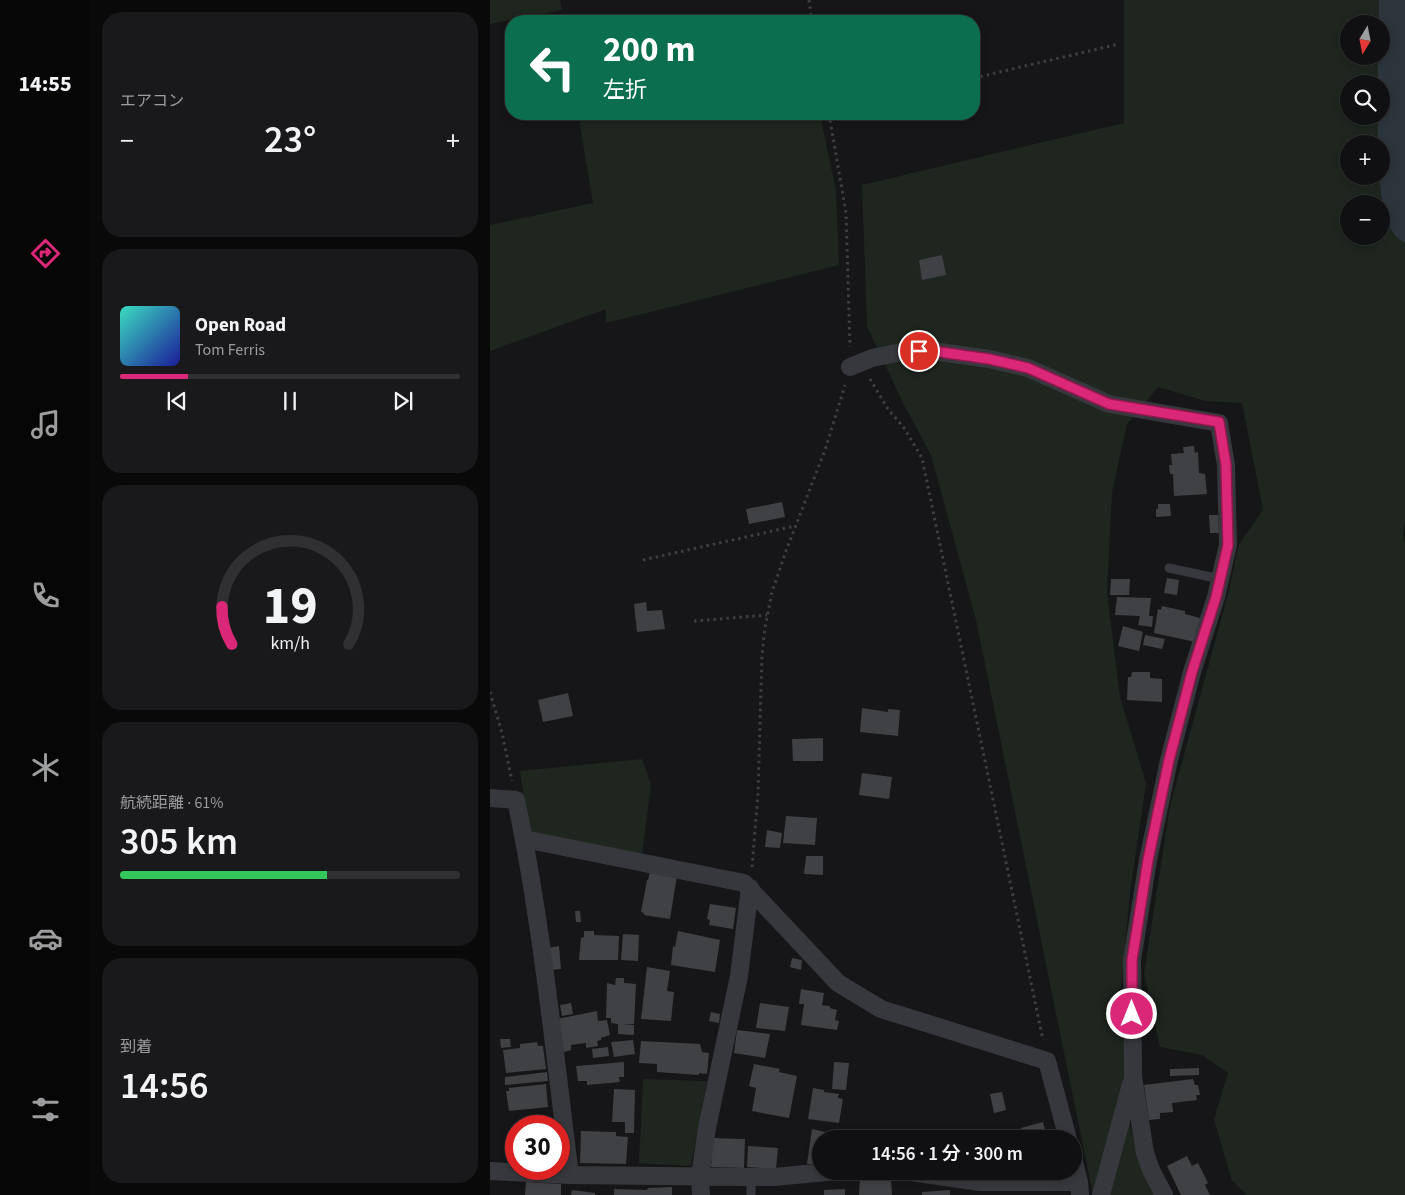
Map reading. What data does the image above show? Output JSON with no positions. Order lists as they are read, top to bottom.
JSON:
{
  "north": "bottom",
  "page": {
    "tabs": "14:55",
    "tile": [
      "エアコン",
      ["航続距離 · 61%", "305 km"],
      ["到着", "14:56"]
    ],
    "map_buttons": ["+", "−"],
    "turn": ["200 m", "左折"],
    "heat": ["−", "23°", "+"],
    "song": ["Open Road", "Tom Ferris"],
    "limit": "30",
    "trip": "14:56 · 1 分 · 300 m",
    "gauge": ["19", "km/h"]
  }
}
